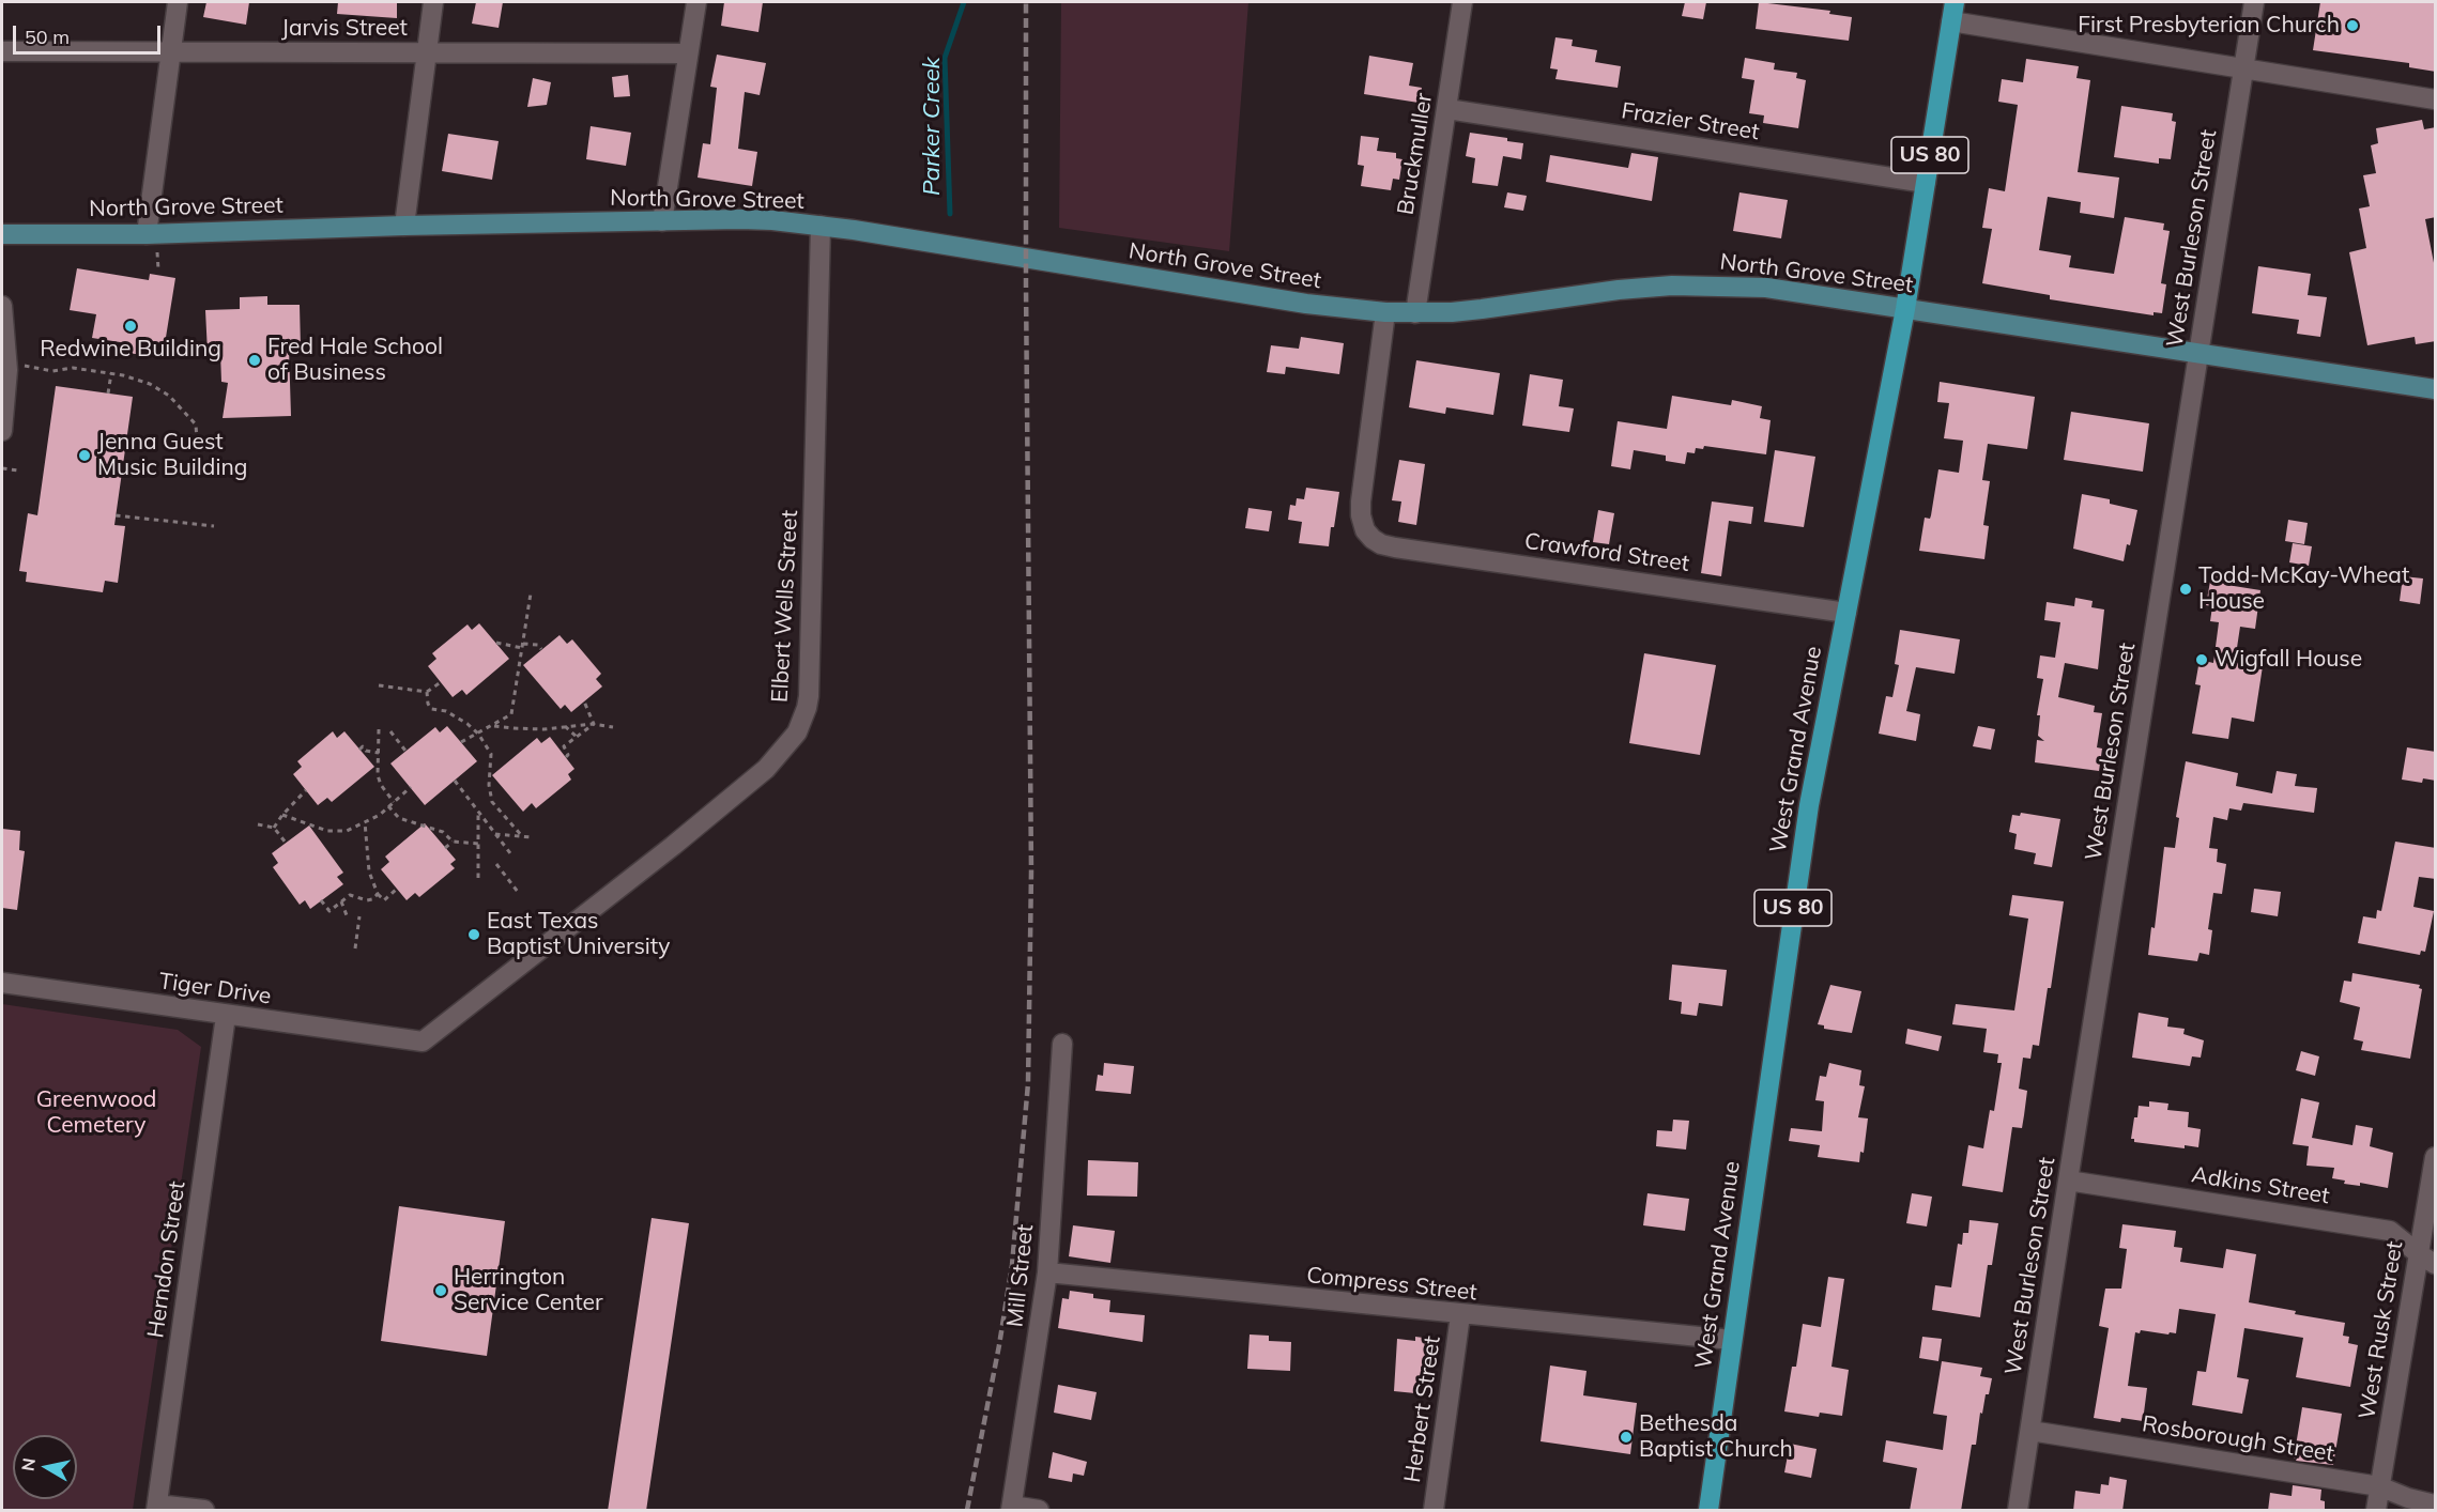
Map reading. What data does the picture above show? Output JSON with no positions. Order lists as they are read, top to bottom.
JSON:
{
  "streets": {
    "highway": ["US 80", "West Grand Avenue"],
    "main road": ["North Grove Street"],
    "street": [
      "Jarvis Street",
      "Frazier Street",
      "Bruckmuller",
      "West Burleson Street",
      "Crawford Street",
      "Elbert Wells Street",
      "Tiger Drive",
      "Adkins Street",
      "Herndon Street",
      "Mill Street",
      "Compress Street",
      "West Rusk Street",
      "Herbert Street",
      "Rosborough Street"
    ]
  },
  "crossings": [
    ["Frazier Street", "Bruckmuller"],
    ["Frazier Street", "West Grand Avenue"],
    ["Bruckmuller", "North Grove Street"],
    ["North Grove Street", "West Burleson Street"],
    ["North Grove Street", "Crawford Street"],
    ["North Grove Street", "Elbert Wells Street"],
    ["North Grove Street", "West Grand Avenue"],
    ["West Burleson Street", "Adkins Street"],
    ["West Burleson Street", "Rosborough Street"],
    ["Crawford Street", "West Grand Avenue"],
    ["Elbert Wells Street", "Tiger Drive"],
    ["West Grand Avenue", "Compress Street"],
    ["Tiger Drive", "Herndon Street"],
    ["Adkins Street", "West Rusk Street"],
    ["Mill Street", "Compress Street"],
    ["Compress Street", "Herbert Street"],
    ["West Rusk Street", "Rosborough Street"]
  ],
  "water": ["Parker Creek"],
  "parks": ["Greenwood Cemetery"],
  "places": [
    "First Presbyterian Church",
    "Redwine Building",
    "Fred Hale School of Business",
    "Jenna Guest Music Building",
    "Todd-McKay-Wheat House",
    "Wigfall House",
    "East Texas Baptist University",
    "Herrington Service Center",
    "Bethesda Baptist Church"
  ],
  "scale_bar": "50 m",
  "north": "left"
}
